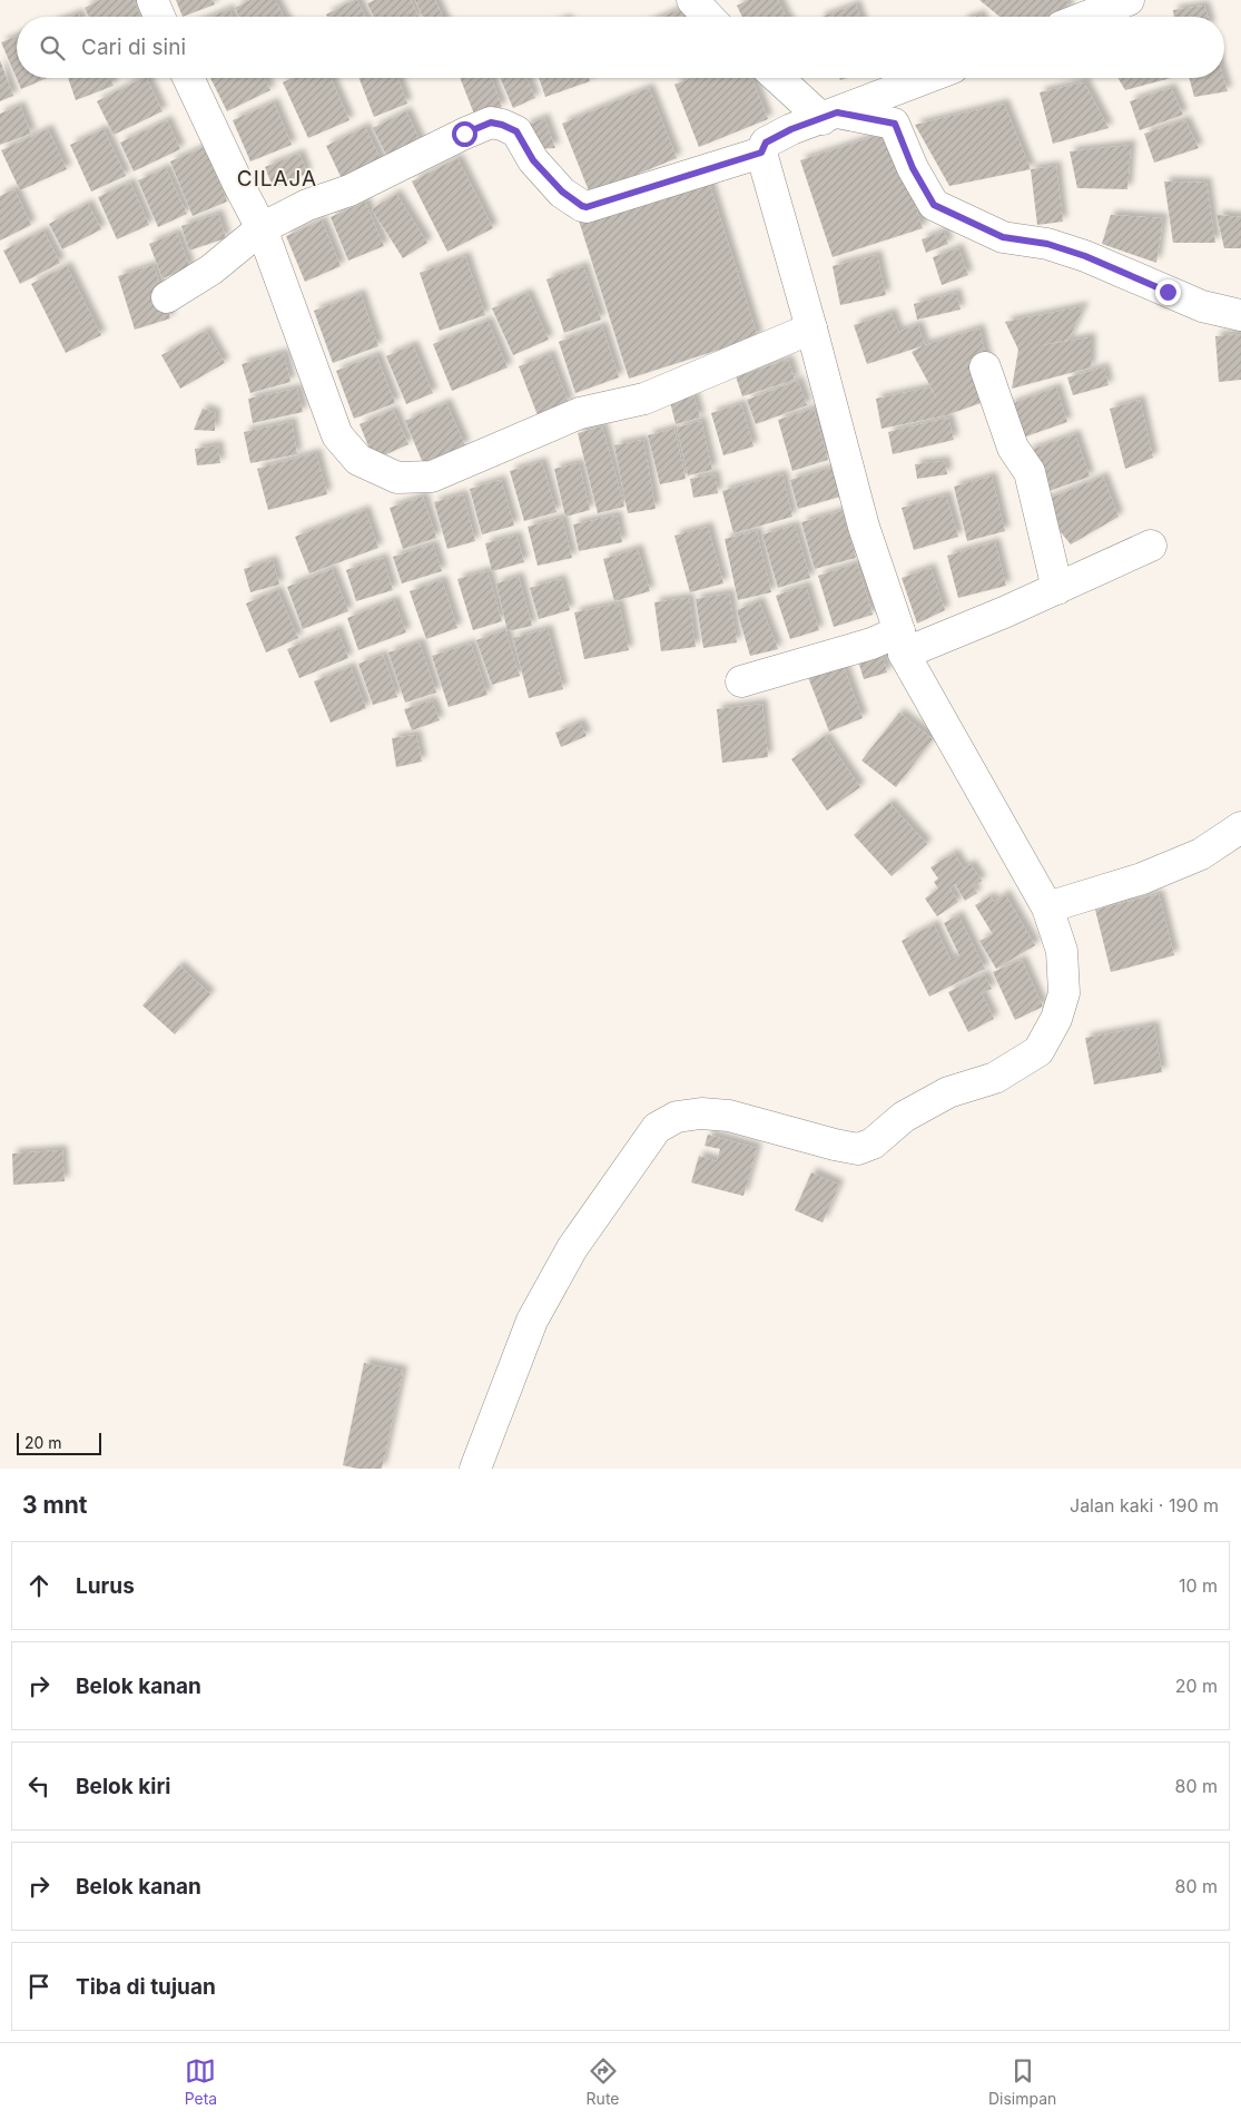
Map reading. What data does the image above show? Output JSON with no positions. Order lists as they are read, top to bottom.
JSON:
{
  "districts": ["CILAJA"],
  "scale_bar": "20 m",
  "page": {
    "search": "Cari di sini",
    "scale": "20 m",
    "heading": ["3 mnt", "Jalan kaki · 190 m"],
    "list": [
      ["Lurus", "10 m"],
      ["Belok kanan", "20 m"],
      ["Belok kiri", "80 m"],
      ["Belok kanan", "80 m"],
      "Tiba di tujuan"
    ],
    "nav": ["Peta", "Rute", "Disimpan"]
  }
}
